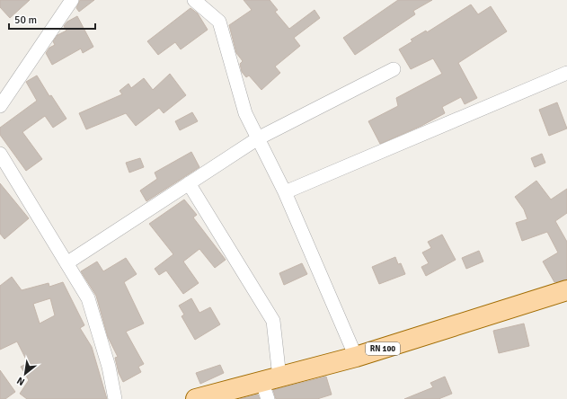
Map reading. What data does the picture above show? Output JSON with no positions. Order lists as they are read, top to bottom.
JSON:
{
  "streets": {
    "main road": ["RN 100"]
  },
  "scale_bar": "50 m",
  "north": "bottom left"
}
